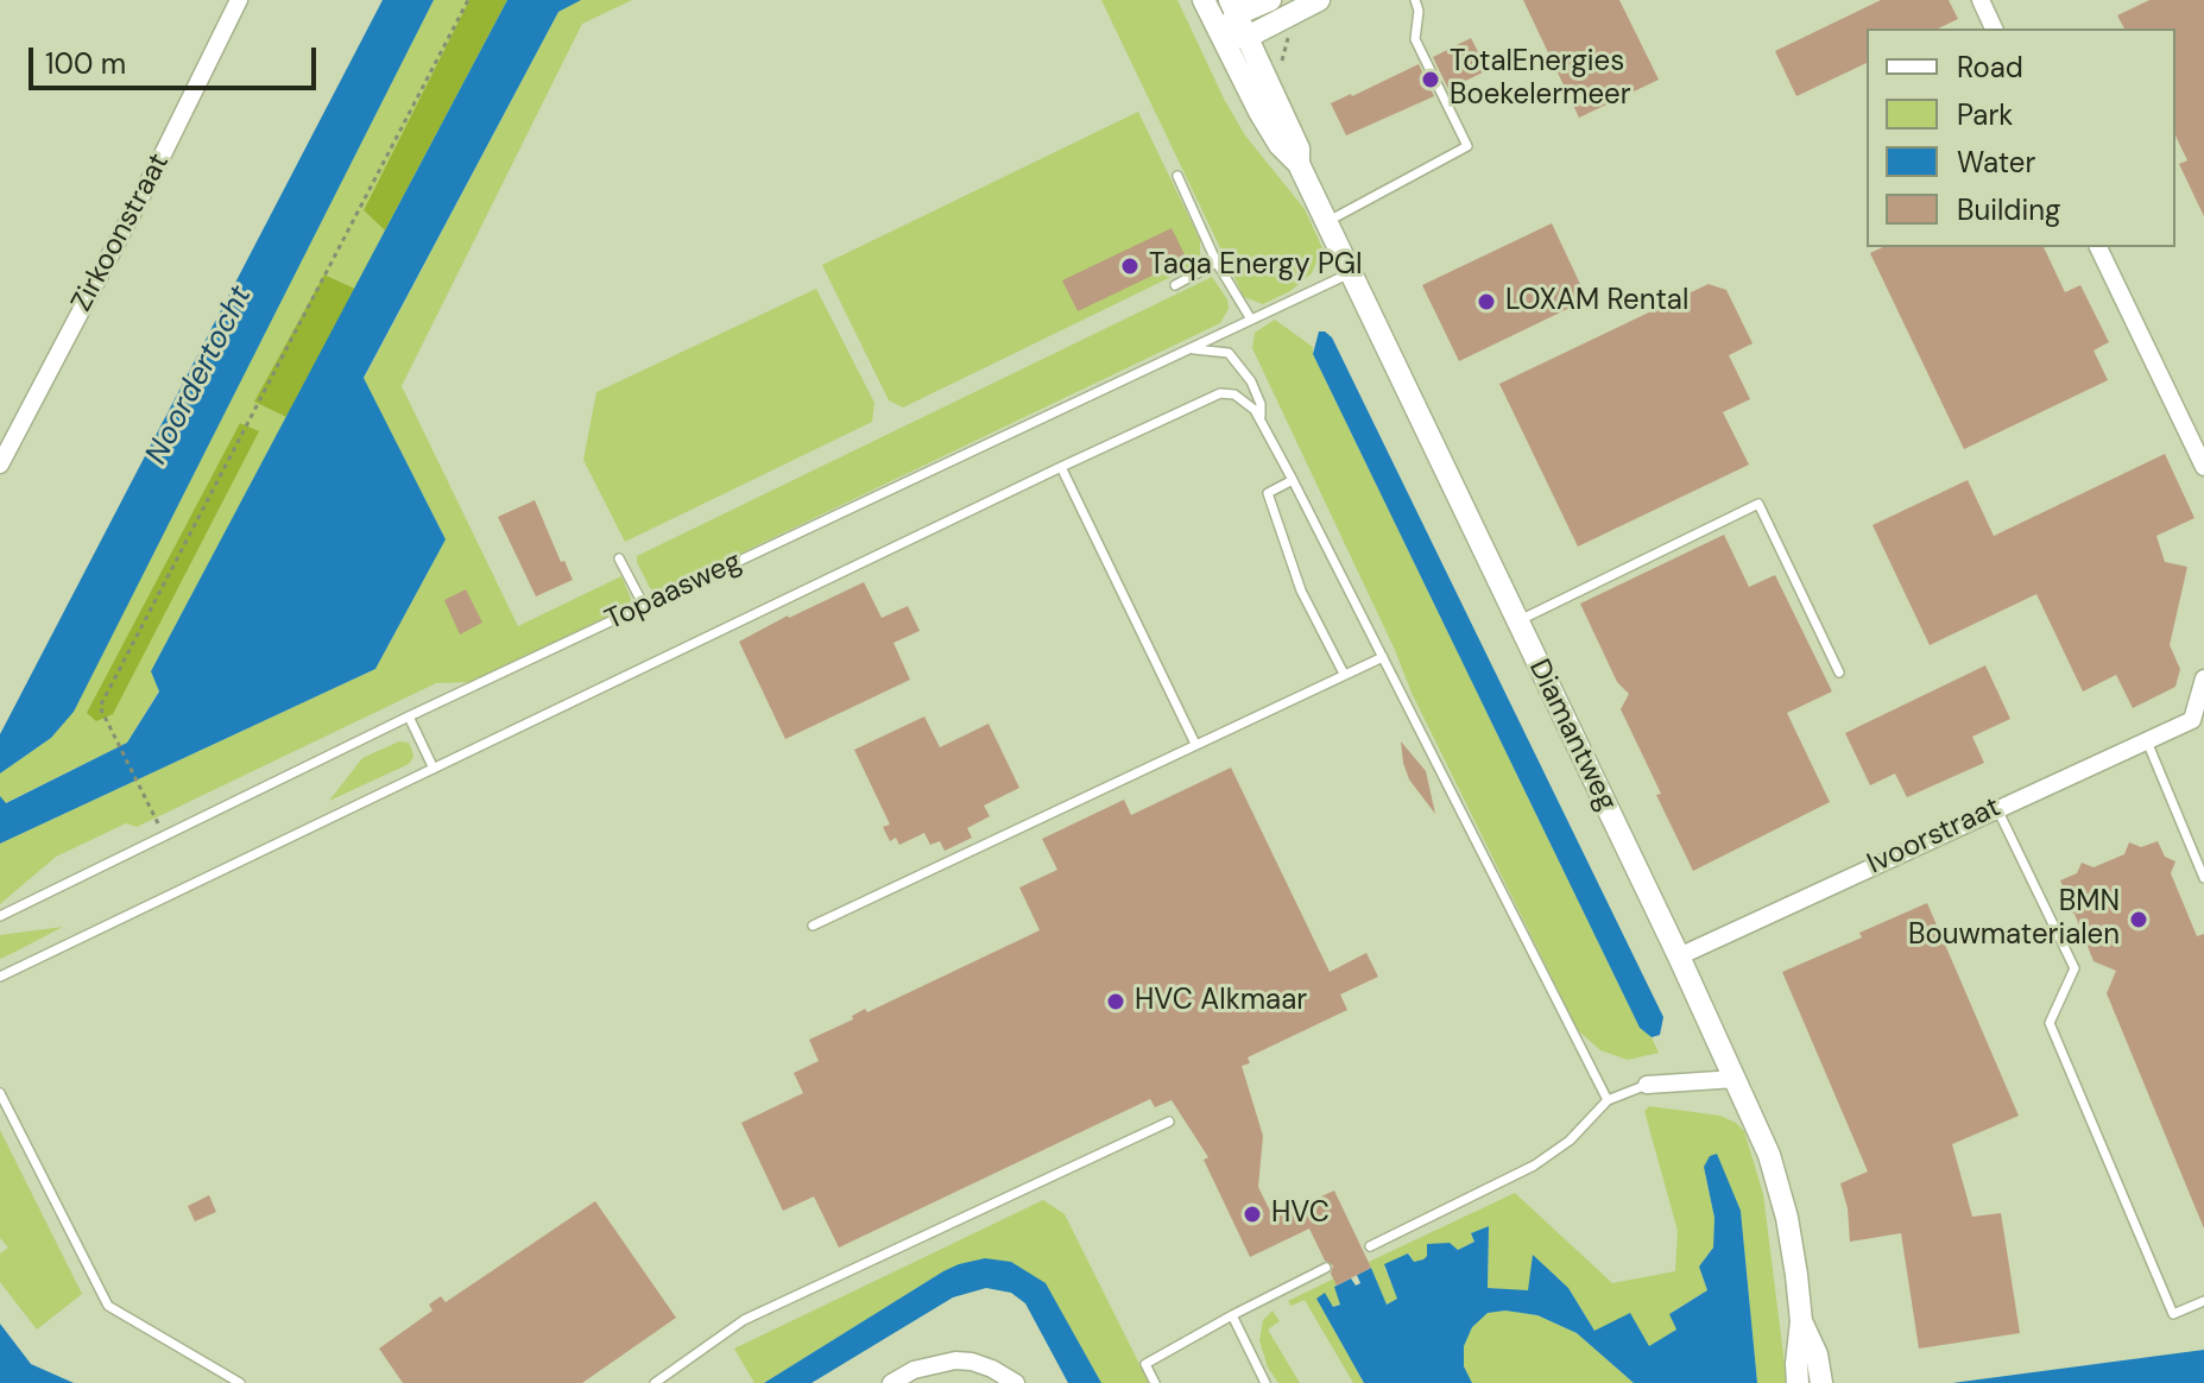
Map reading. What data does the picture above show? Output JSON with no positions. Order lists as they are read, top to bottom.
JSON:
{
  "streets": {
    "street": ["Zirkoonstraat", "Diamantweg", "Ivoorstraat"],
    "lane": ["Topaasweg"]
  },
  "crossings": [
    ["Topaasweg", "Diamantweg"],
    ["Diamantweg", "Ivoorstraat"]
  ],
  "water": ["Noordertocht"],
  "places": [
    "TotalEnergies Boekelermeer",
    "Taqa Energy PGI",
    "LOXAM Rental",
    "BMN Bouwmaterialen",
    "HVC Alkmaar",
    "HVC"
  ],
  "legend": [
    "Road",
    "Park",
    "Water",
    "Building"
  ],
  "scale_bar": "100 m"
}
